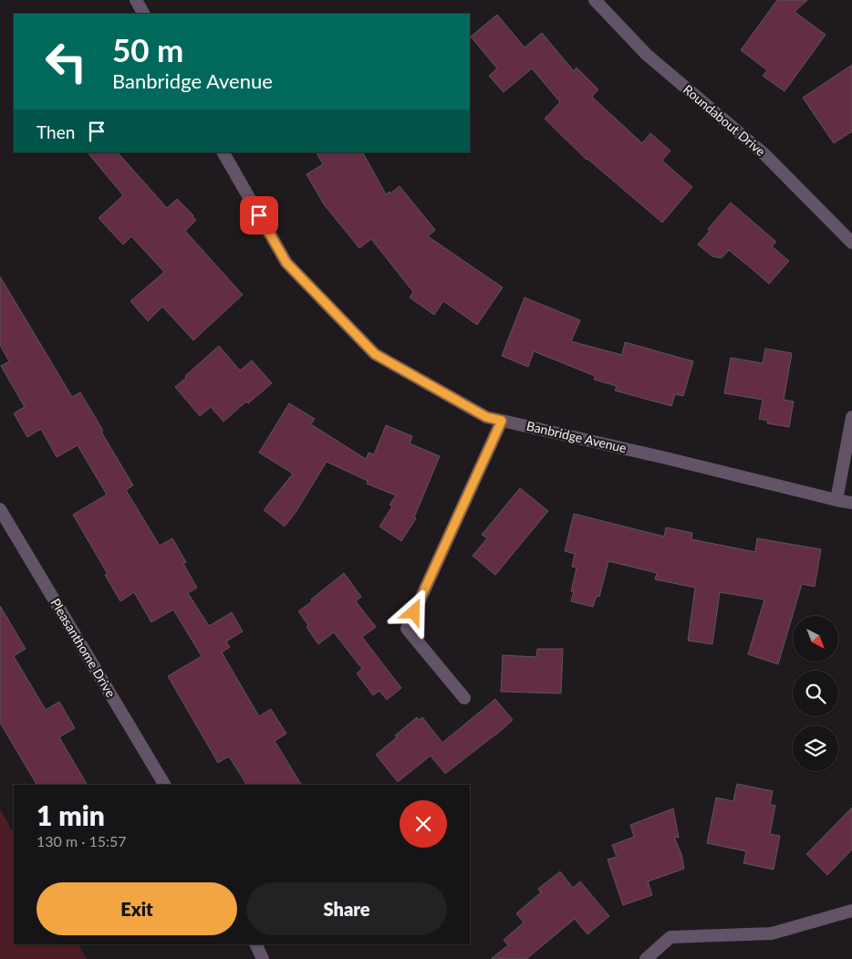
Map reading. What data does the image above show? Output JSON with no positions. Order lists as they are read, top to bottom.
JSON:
{
  "streets": {
    "street": ["Roundabout Drive", "Banbridge Avenue", "Pleasanthome Drive"]
  },
  "north": "bottom right",
  "page": {
    "turn": ["50 m", "Banbridge Avenue"],
    "then": "Then",
    "heading": ["1 min", "130 m · 15:57"],
    "buttons": ["Exit", "Share"]
  }
}
